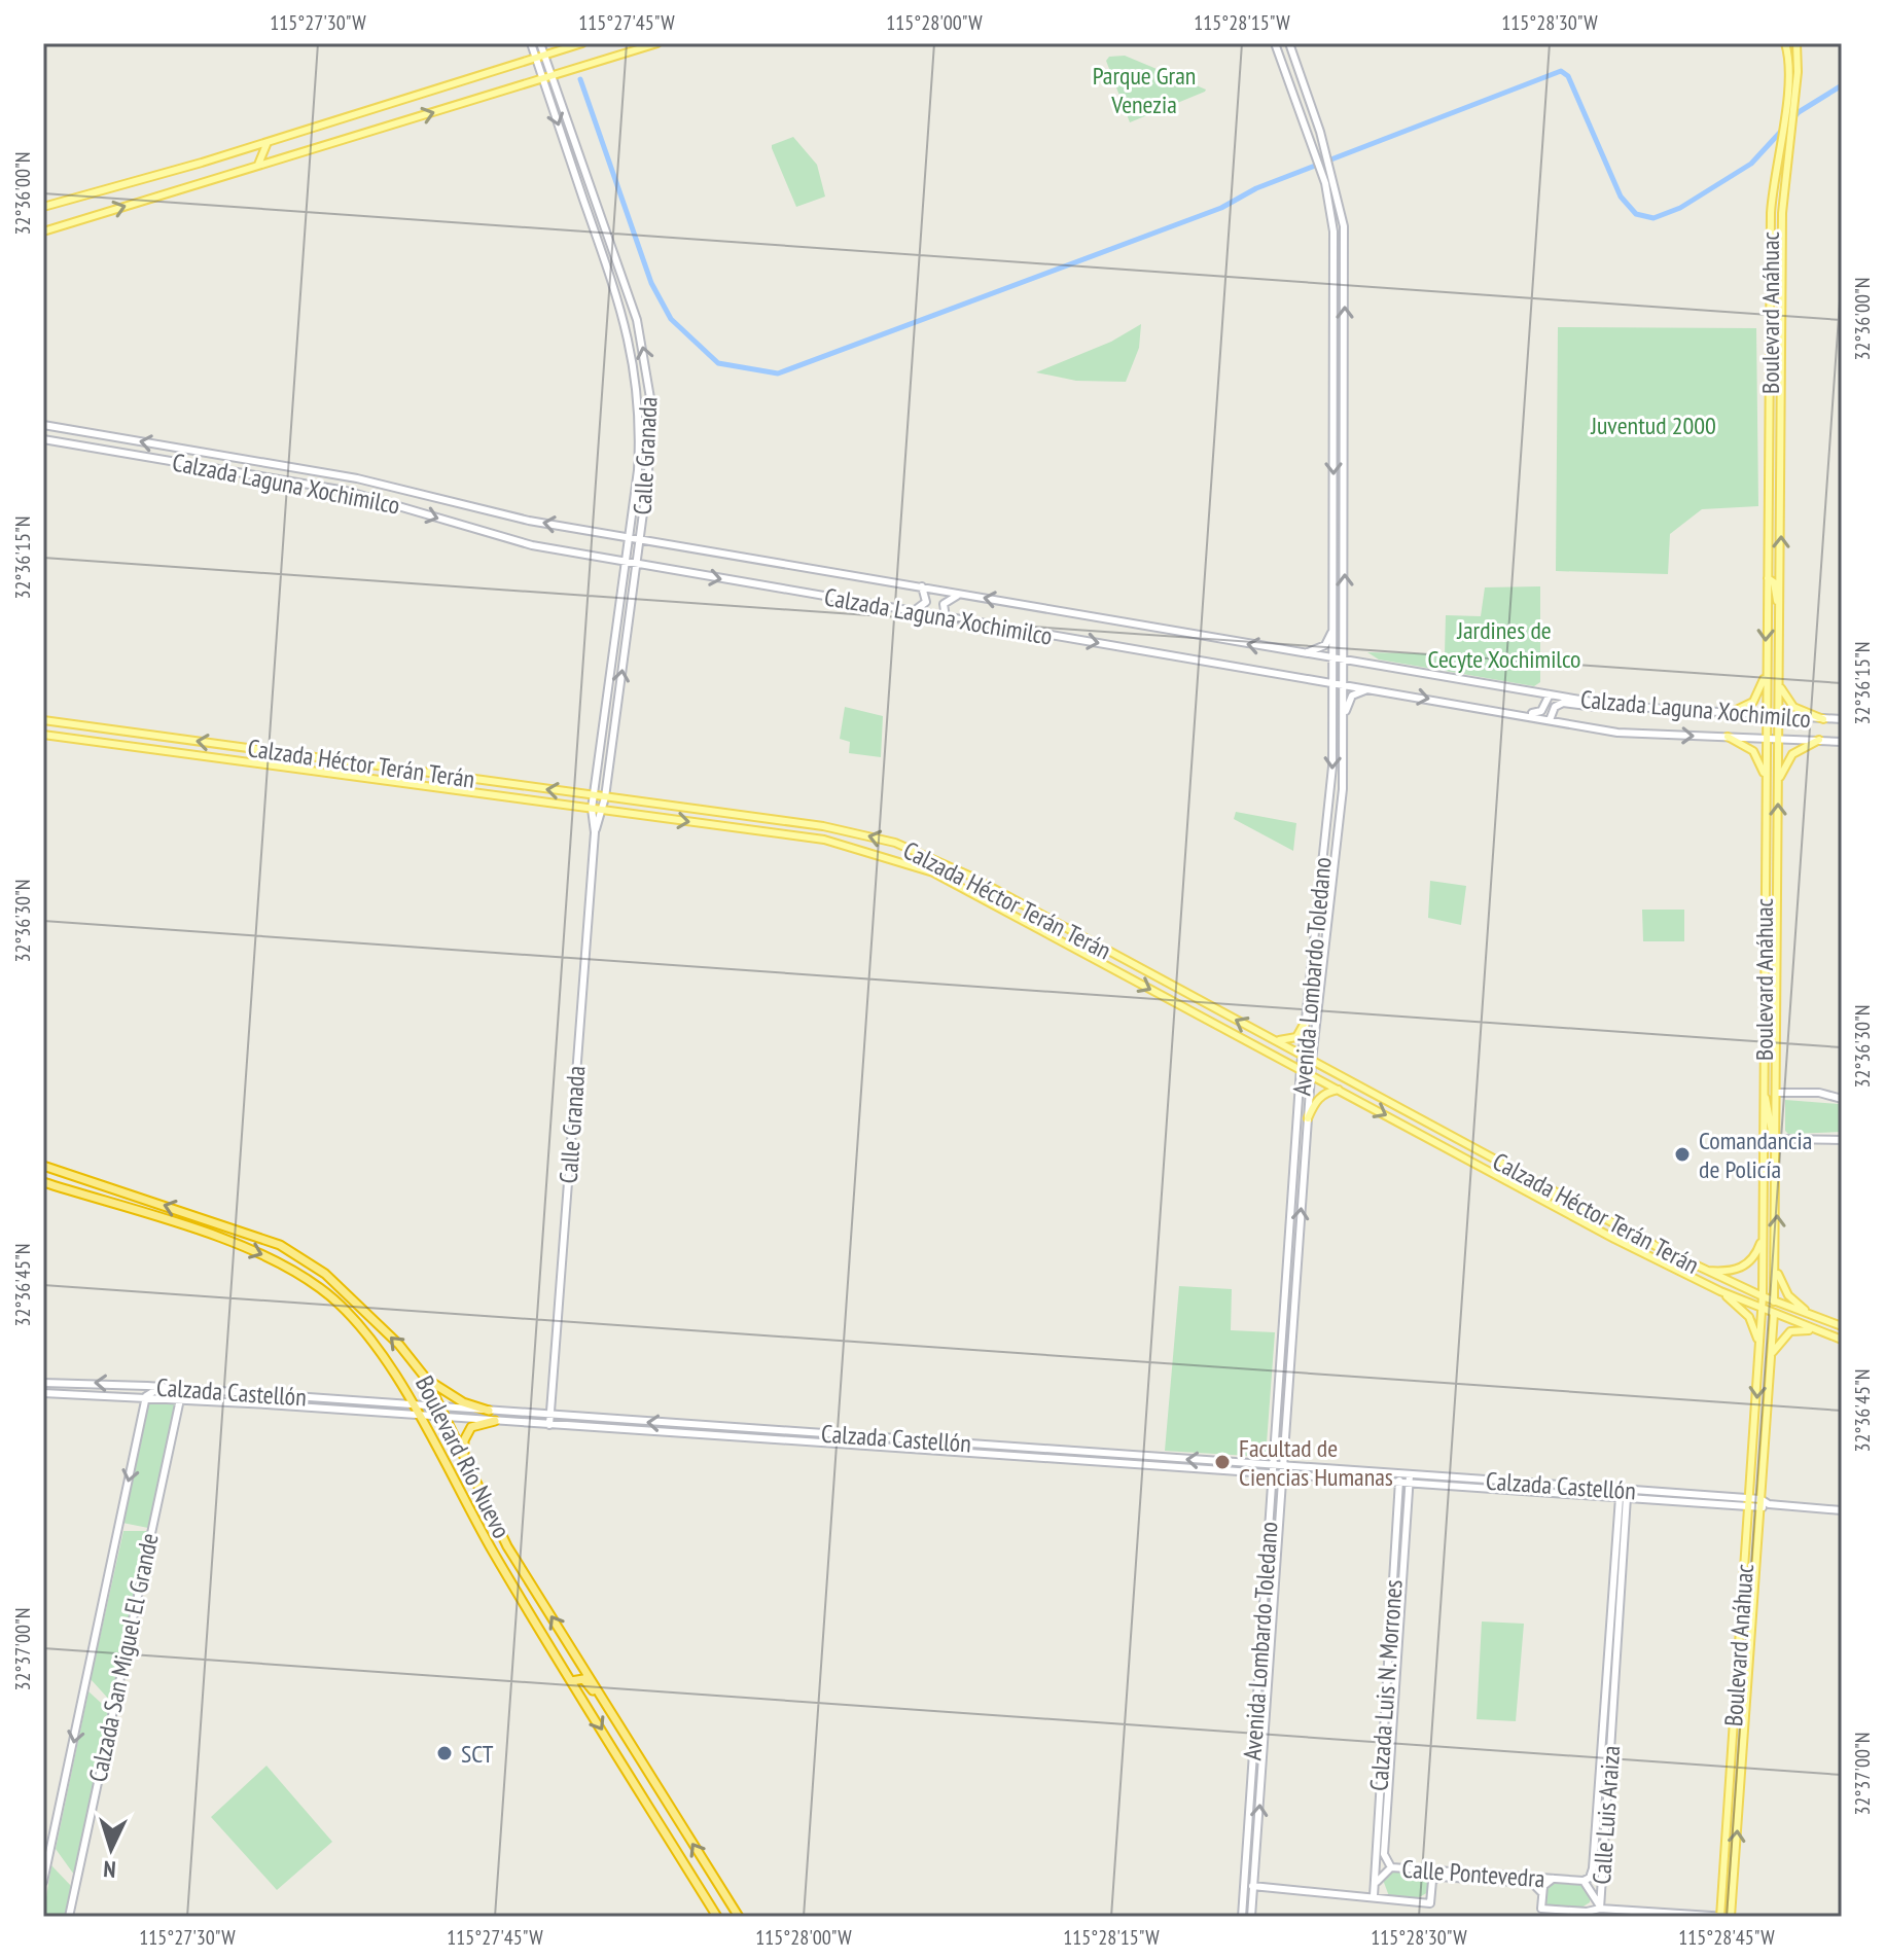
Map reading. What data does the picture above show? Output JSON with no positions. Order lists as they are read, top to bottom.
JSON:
{
  "streets": {
    "highway": ["Boulevard Río Nuevo"],
    "main road": [
      "Boulevard Anáhuac",
      "Calle Granada",
      "Calzada Laguna Xochimilco",
      "Calzada Héctor Terán Terán",
      "Avenida Lombardo Toledano",
      "Calzada Castellón",
      "Calzada San Miguel El Grande",
      "Calzada Luis N. Morrones",
      "Calle Luis Araiza",
      "Calle Pontevedra"
    ]
  },
  "crossings": [
    ["Boulevard Anáhuac", "Calzada Laguna Xochimilco"],
    ["Boulevard Anáhuac", "Calzada Héctor Terán Terán"],
    ["Boulevard Anáhuac", "Calzada Castellón"],
    ["Calle Granada", "Calzada Laguna Xochimilco"],
    ["Calle Granada", "Calzada Héctor Terán Terán"],
    ["Calle Granada", "Calzada Castellón"],
    ["Calzada Laguna Xochimilco", "Avenida Lombardo Toledano"],
    ["Calzada Héctor Terán Terán", "Avenida Lombardo Toledano"],
    ["Avenida Lombardo Toledano", "Calzada Castellón"],
    ["Calzada Castellón", "Boulevard Río Nuevo"],
    ["Calzada Castellón", "Calzada San Miguel El Grande"],
    ["Calzada Castellón", "Calzada Luis N. Morrones"],
    ["Calzada Castellón", "Calle Luis Araiza"],
    ["Calzada Luis N. Morrones", "Calle Pontevedra"],
    ["Calle Luis Araiza", "Calle Pontevedra"]
  ],
  "parks": ["Parque Gran Venezia", "Juventud 2000", "Jardines de Cecyte Xochimilco"],
  "places": ["Comandancia de Policía", "Facultad de Ciencias Humanas", "SCT"],
  "north": "bottom",
  "coordinates": [
    "115°27'30\"W",
    "115°27'45\"W",
    "115°28'00\"W",
    "115°28'15\"W",
    "115°28'30\"W",
    "32°36'00\"N",
    "32°36'15\"N",
    "32°36'30\"N",
    "32°36'45\"N",
    "32°37'00\"N",
    "115°28'45\"W"
  ]
}
